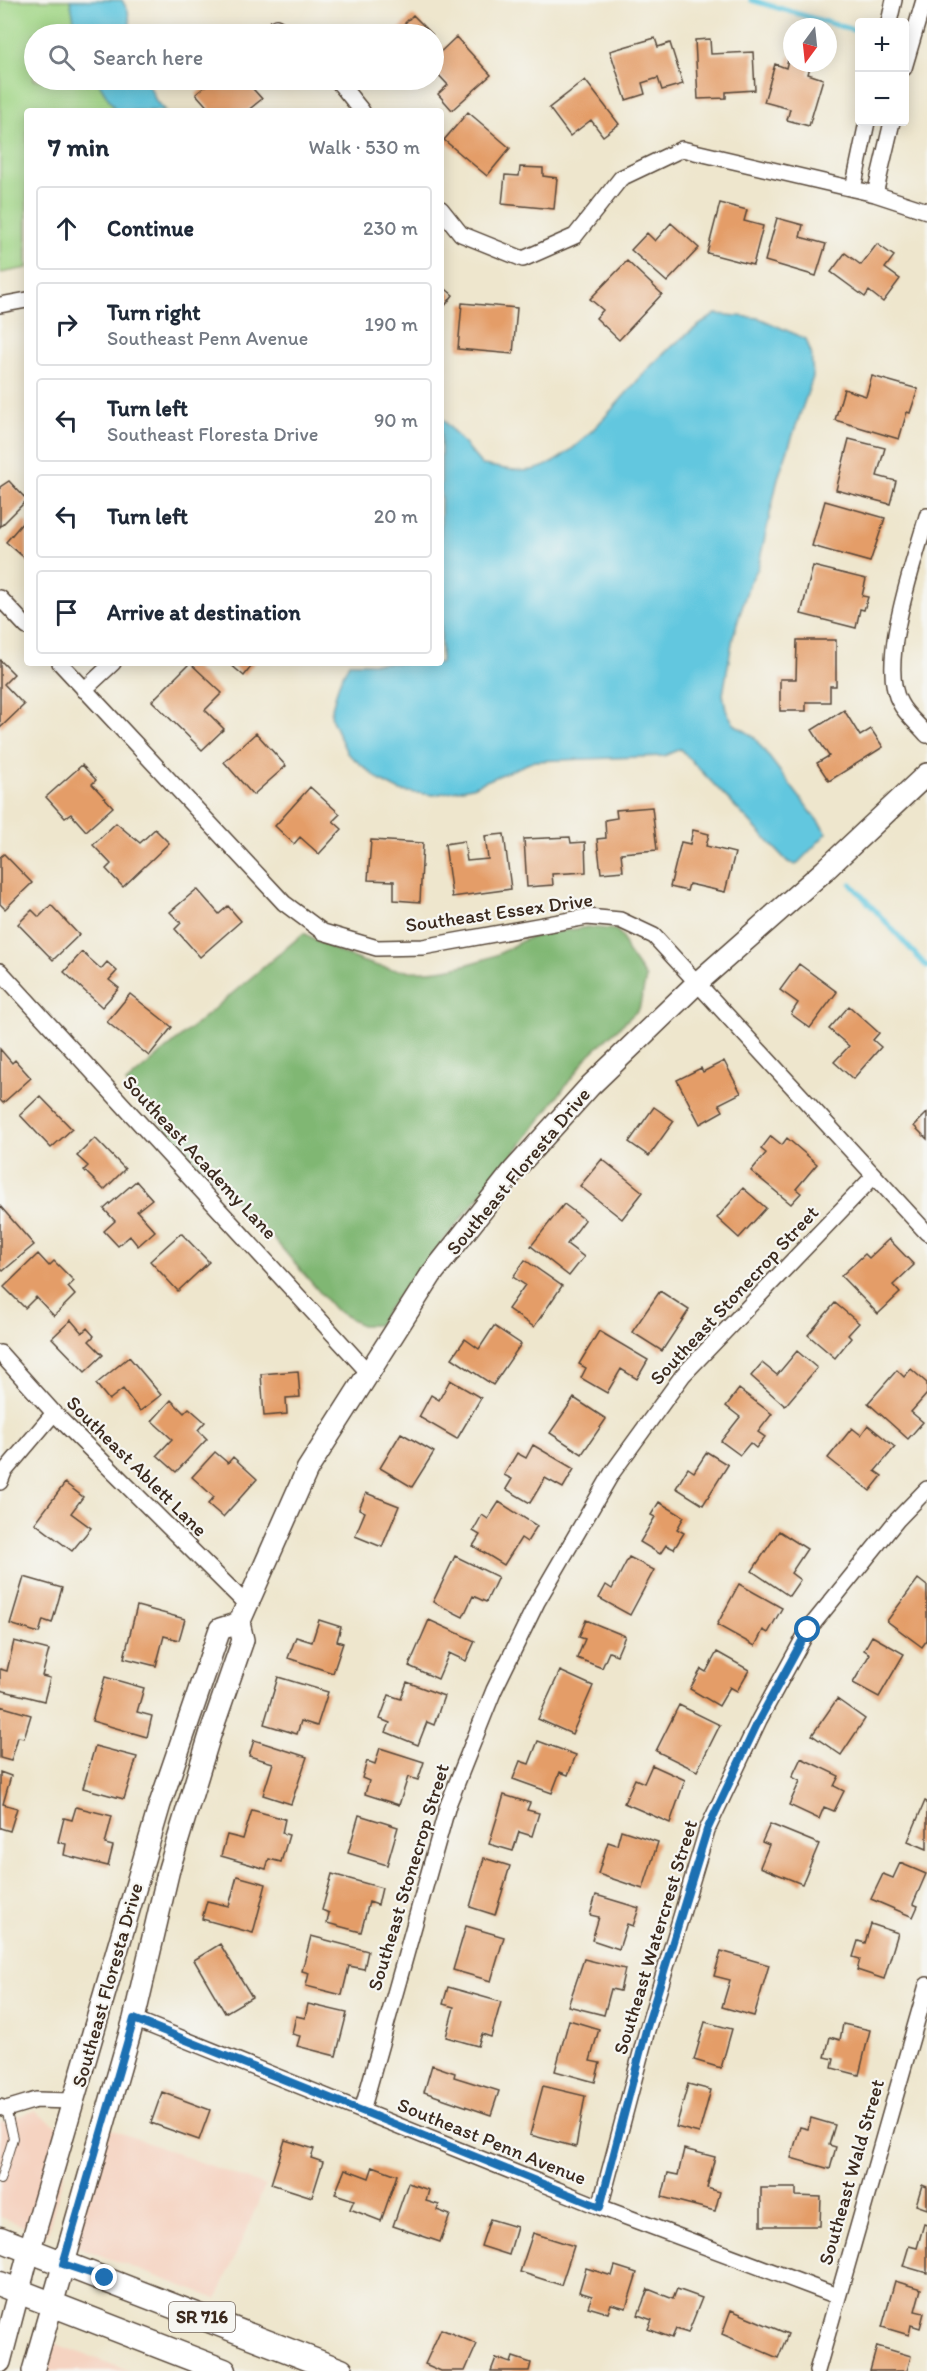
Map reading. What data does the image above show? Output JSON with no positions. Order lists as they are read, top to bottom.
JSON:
{
  "streets": {
    "main road": ["SR 716"],
    "street": [
      "Southeast Essex Drive",
      "Southeast Academy Lane",
      "Southeast Floresta Drive",
      "Southeast Stonecrop Street",
      "Southeast Ablett Lane",
      "Southeast Watercrest Street",
      "Southeast Penn Avenue",
      "Southeast Wald Street"
    ]
  },
  "crossings": [
    ["Southeast Essex Drive", "Southeast Floresta Drive"],
    ["Southeast Essex Drive", "Southeast Stonecrop Street"],
    ["Southeast Academy Lane", "Southeast Floresta Drive"],
    ["Southeast Floresta Drive", "Southeast Ablett Lane"],
    ["Southeast Floresta Drive", "Southeast Penn Avenue"],
    ["Southeast Floresta Drive", "SR 716"],
    ["Southeast Stonecrop Street", "Southeast Penn Avenue"],
    ["Southeast Watercrest Street", "Southeast Penn Avenue"],
    ["Southeast Penn Avenue", "Southeast Wald Street"]
  ],
  "north": "bottom",
  "page": {
    "map_buttons": ["+", "−"],
    "search": "Search here",
    "heading": ["7 min", "Walk · 530 m"],
    "list": [
      ["Continue", "230 m"],
      ["Turn right", "Southeast Penn Avenue", "190 m"],
      ["Turn left", "Southeast Floresta Drive", "90 m"],
      ["Turn left", "20 m"],
      "Arrive at destination"
    ]
  }
}
